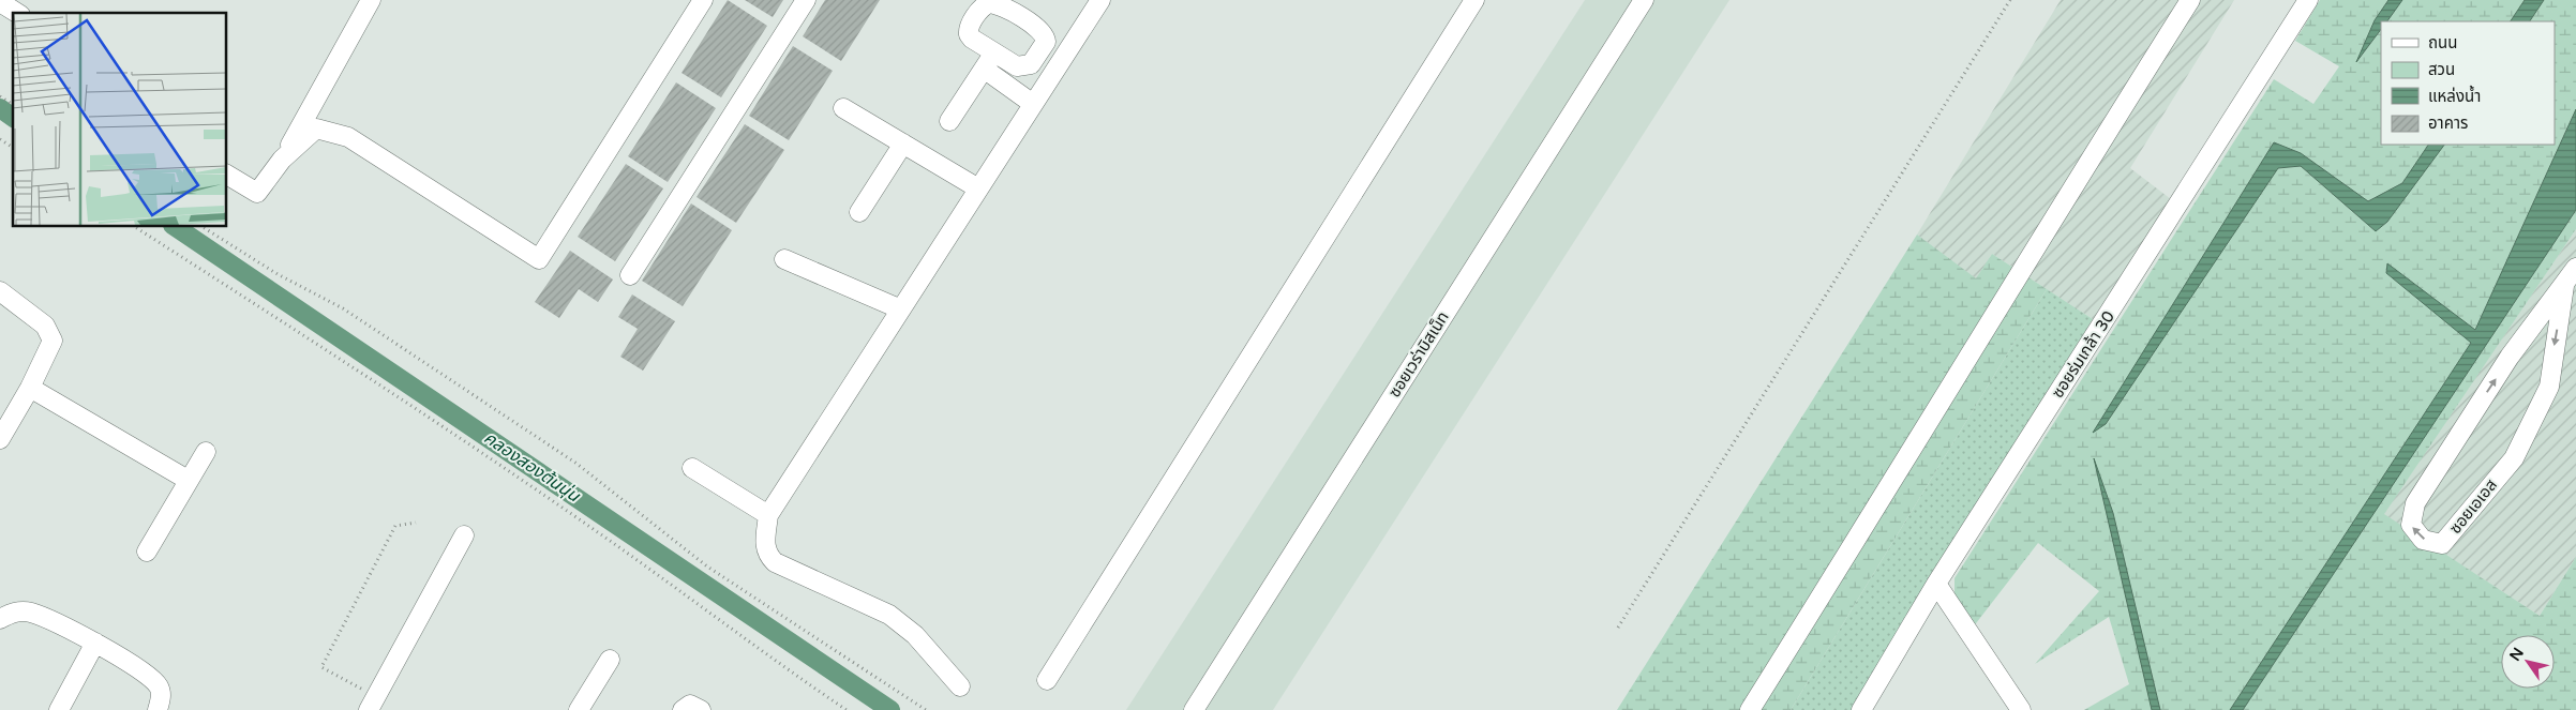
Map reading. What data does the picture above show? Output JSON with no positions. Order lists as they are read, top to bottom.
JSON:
{
  "streets": {
    "street": ["ซอยเวร่าบิสเน็ท", "ซอยร่มเกล้า 30", "ซอยเอเอส"]
  },
  "water": ["คลองสองต้นนุ่น"],
  "legend": [
    "ถนน",
    "สวน",
    "แหล่งน้ำ",
    "อาคาร"
  ],
  "north": "top left"
}
